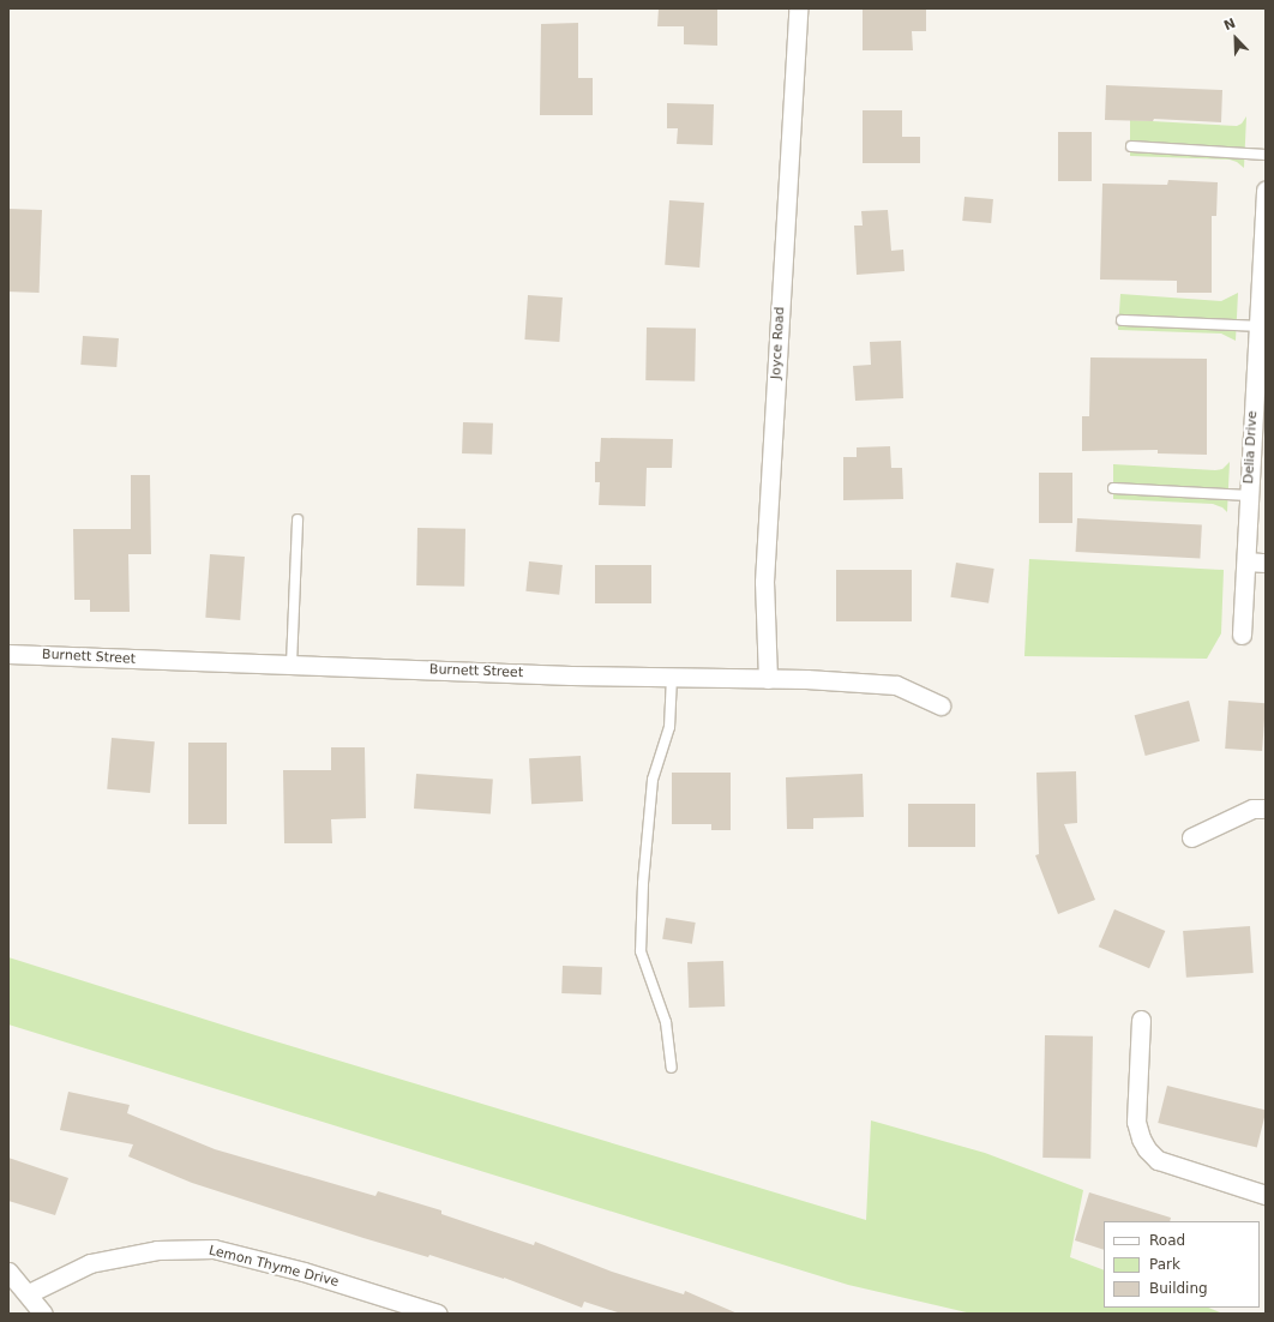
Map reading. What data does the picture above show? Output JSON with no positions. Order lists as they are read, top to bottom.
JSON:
{
  "streets": {
    "street": [
      "Joyce Road",
      "Delia Drive",
      "Burnett Street",
      "Lemon Thyme Drive"
    ]
  },
  "crossings": [
    ["Joyce Road", "Burnett Street"]
  ],
  "legend": ["Road", "Park", "Building"],
  "north": "top left"
}
